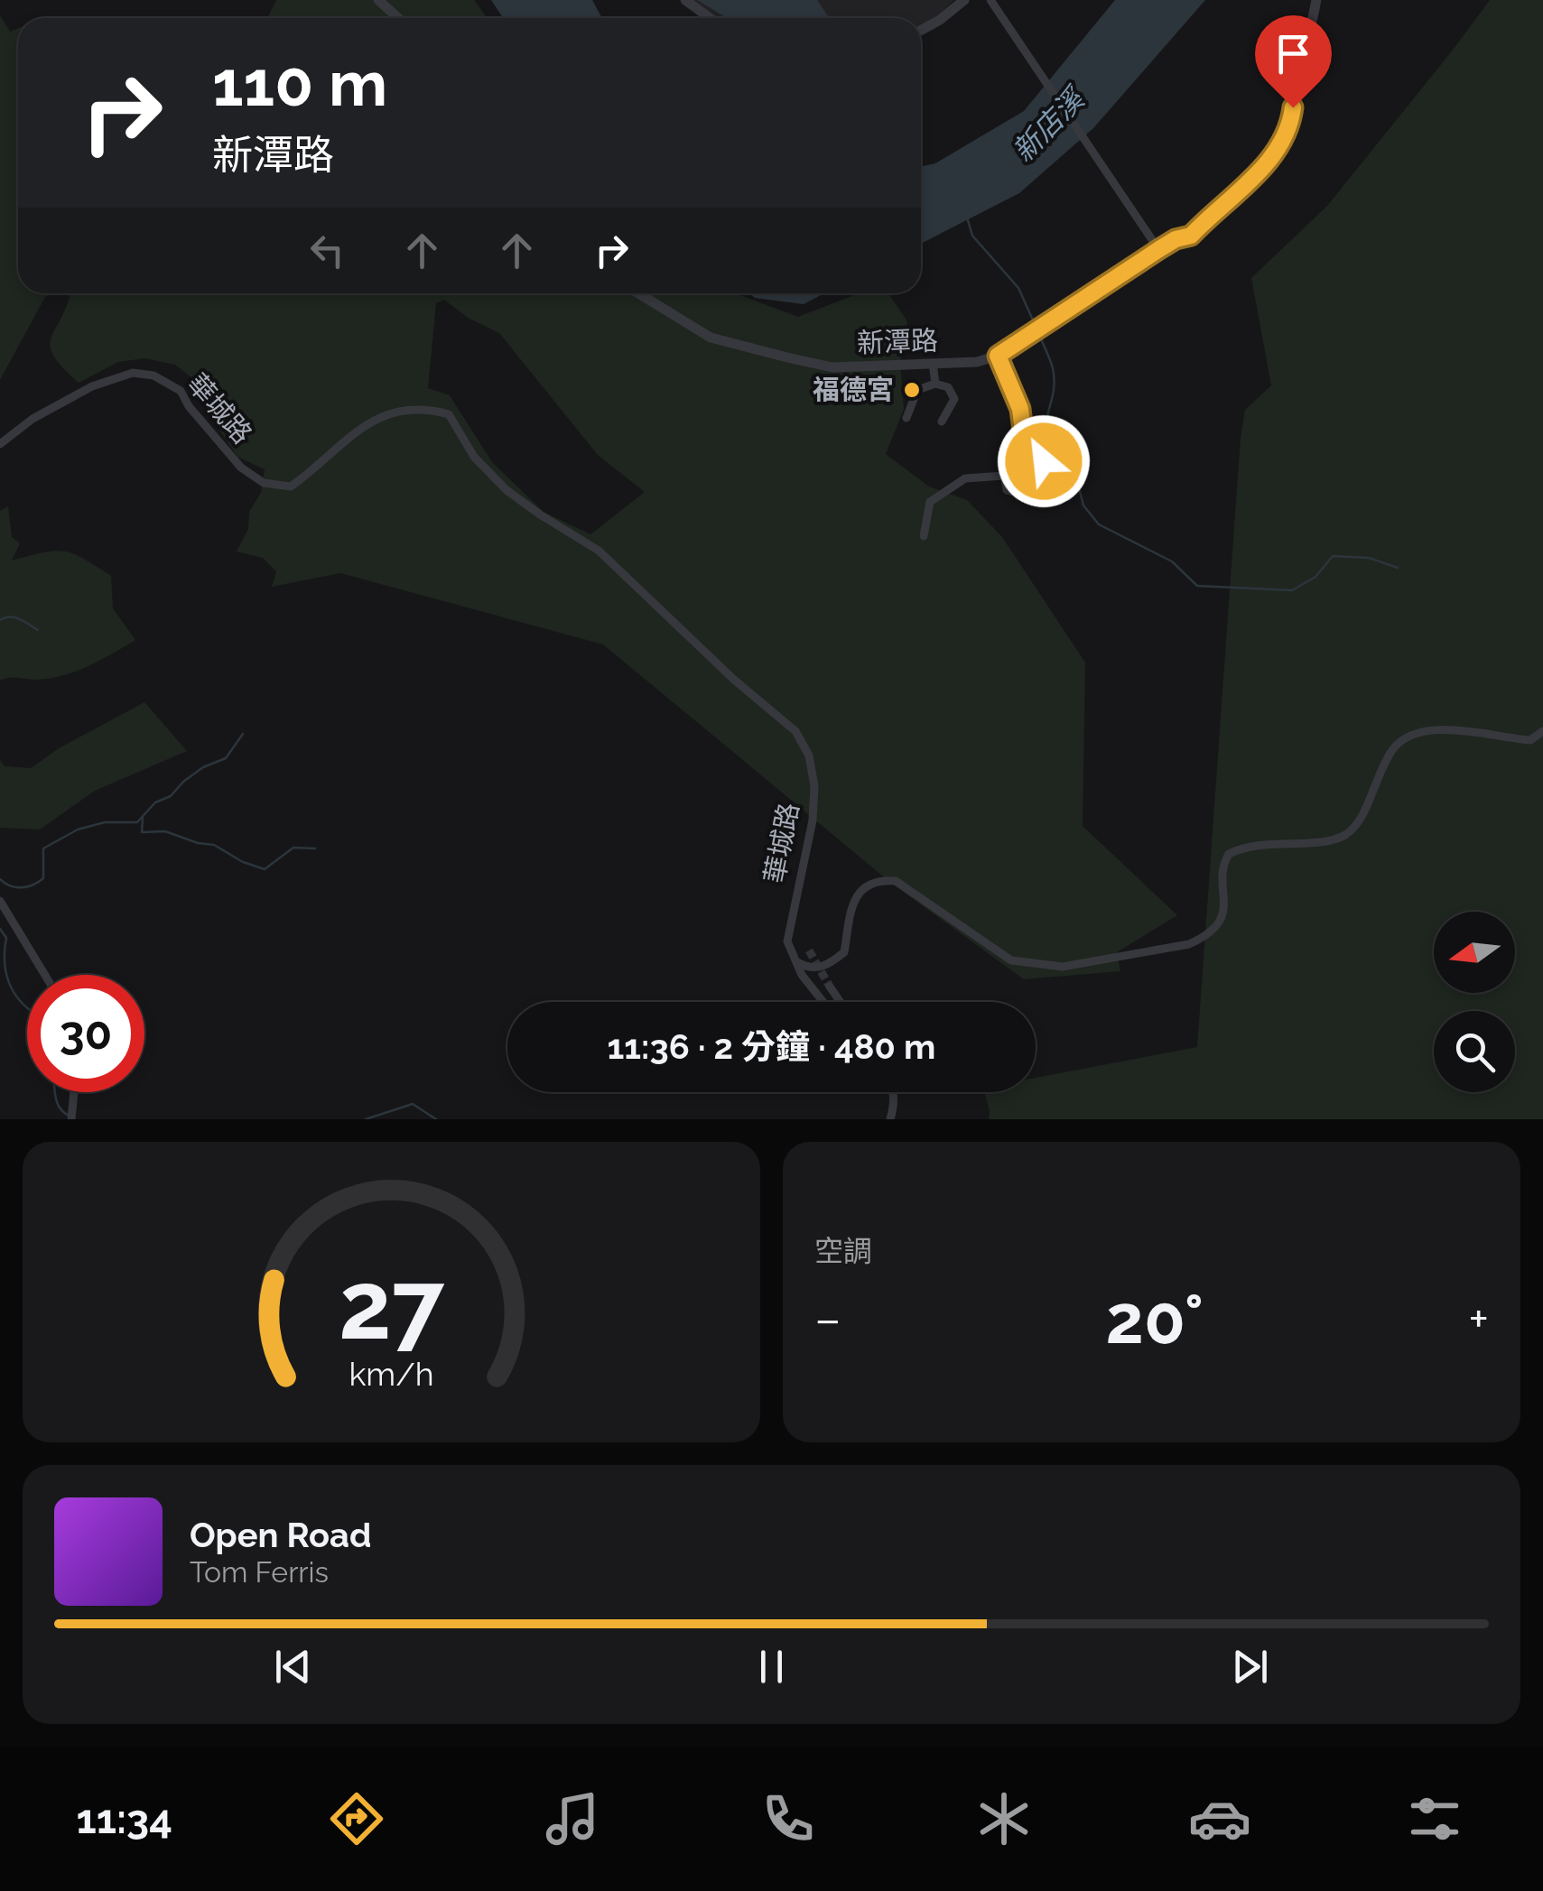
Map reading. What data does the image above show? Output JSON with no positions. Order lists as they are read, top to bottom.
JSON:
{
  "streets": {
    "street": ["新潭路", "華城路"]
  },
  "water": ["新店溪"],
  "places": ["福德宮"],
  "north": "left",
  "page": {
    "turn": ["110 m", "新潭路"],
    "limit": "30",
    "trip": "11:36 · 2 分鐘 · 480 m",
    "tile": "空調",
    "heat": ["−", "20°", "+"],
    "song": ["Open Road", "Tom Ferris"],
    "tabs": "11:34",
    "gauge": ["27", "km/h"]
  }
}
